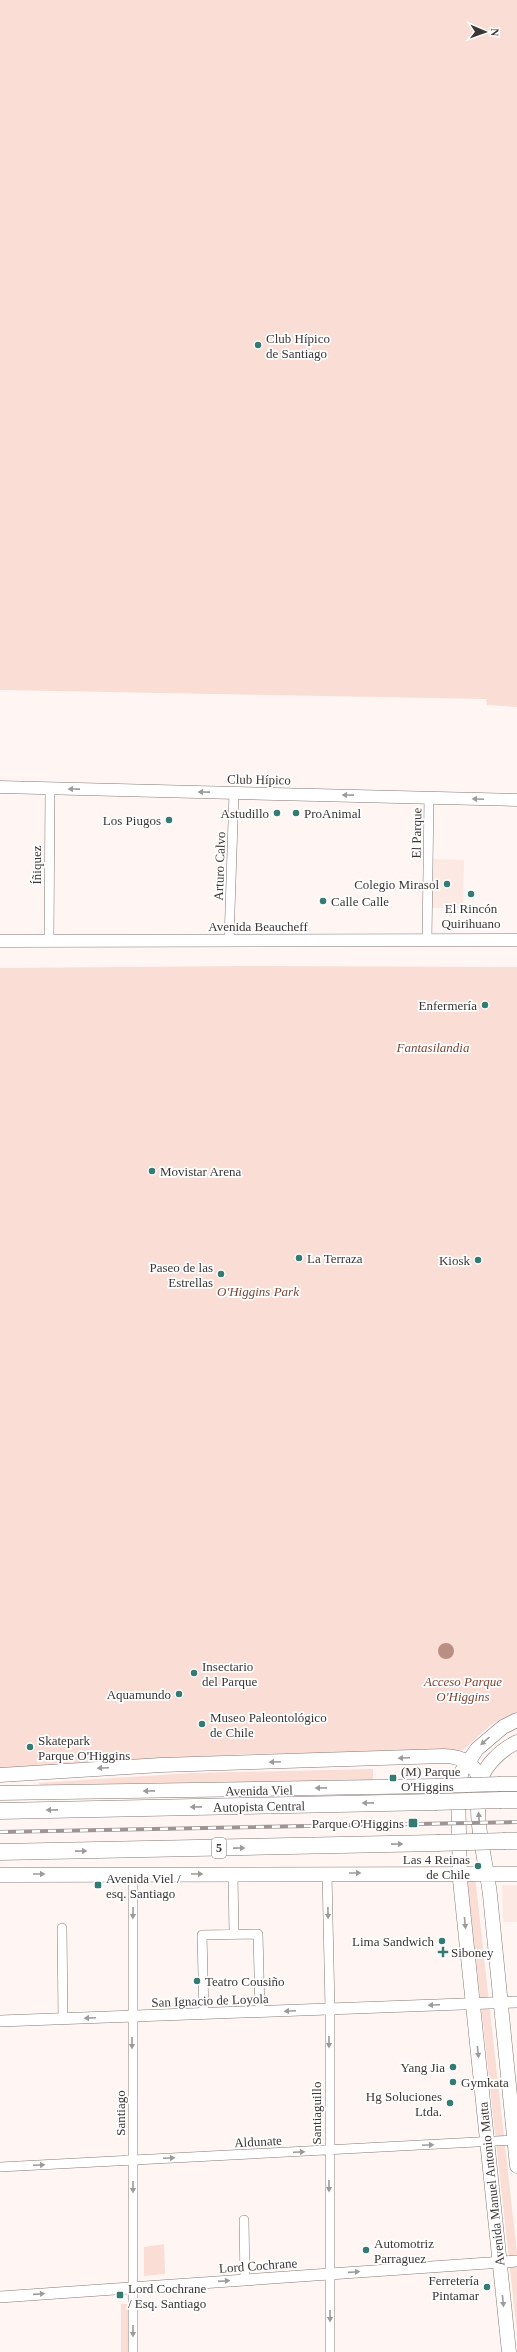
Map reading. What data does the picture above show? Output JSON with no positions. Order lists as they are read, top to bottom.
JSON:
{
  "streets": {
    "highway": ["Autopista Central", "5"],
    "main road": [
      "Club Hípico",
      "Avenida Beaucheff",
      "Avenida Viel",
      "Avenida Manuel Antonio Matta"
    ],
    "street": [
      "El Parque",
      "Íñiquez",
      "Arturo Calvo",
      "San Ignacio de Loyola",
      "Santiago",
      "Santiaguillo",
      "Aldunate",
      "Lord Cochrane"
    ]
  },
  "crossings": [
    ["Club Hípico", "El Parque"],
    ["Club Hípico", "Íñiquez"],
    ["Club Hípico", "Arturo Calvo"],
    ["El Parque", "Avenida Beaucheff"],
    ["Íñiquez", "Avenida Beaucheff"],
    ["Arturo Calvo", "Avenida Beaucheff"],
    ["Avenida Viel", "Autopista Central"],
    ["San Ignacio de Loyola", "Santiago"],
    ["San Ignacio de Loyola", "Santiaguillo"],
    ["San Ignacio de Loyola", "Avenida Manuel Antonio Matta"],
    ["Santiago", "Aldunate"],
    ["Santiago", "Lord Cochrane"],
    ["Santiaguillo", "Aldunate"],
    ["Santiaguillo", "Lord Cochrane"],
    ["Aldunate", "Avenida Manuel Antonio Matta"],
    ["Avenida Manuel Antonio Matta", "Lord Cochrane"]
  ],
  "one_way": [
    "Club Hípico",
    "San Ignacio de Loyola",
    "Santiago",
    "Santiaguillo",
    "Aldunate",
    "Lord Cochrane"
  ],
  "parks": ["Fantasilandia", "O'Higgins Park", "Acceso Parque O'Higgins"],
  "places": {
    "other": [
      "Club Hípico de Santiago",
      "Astudillo",
      "ProAnimal",
      "Los Piugos",
      "Colegio Mirasol",
      "El Rincón Quirihuano",
      "Calle Calle",
      "Enfermería",
      "Movistar Arena",
      "La Terraza",
      "Kiosk",
      "Paseo de las Estrellas",
      "Insectario del Parque",
      "Aquamundo",
      "Museo Paleontológico de Chile",
      "Skatepark Parque O'Higgins",
      "Las 4 Reinas de Chile",
      "Lima Sandwich",
      "Teatro Cousiño",
      "Yang Jia",
      "Gymkata",
      "Hg Soluciones Ltda.",
      "Automotriz Parraguez",
      "Ferretería Pintamar"
    ],
    "transit": [
      "(M) Parque O'Higgins",
      "Parque O'Higgins",
      "Avenida Viel / esq. Santiago",
      "Lord Cochrane / Esq. Santiago"
    ],
    "health": ["Siboney"]
  },
  "north": "right"
}
